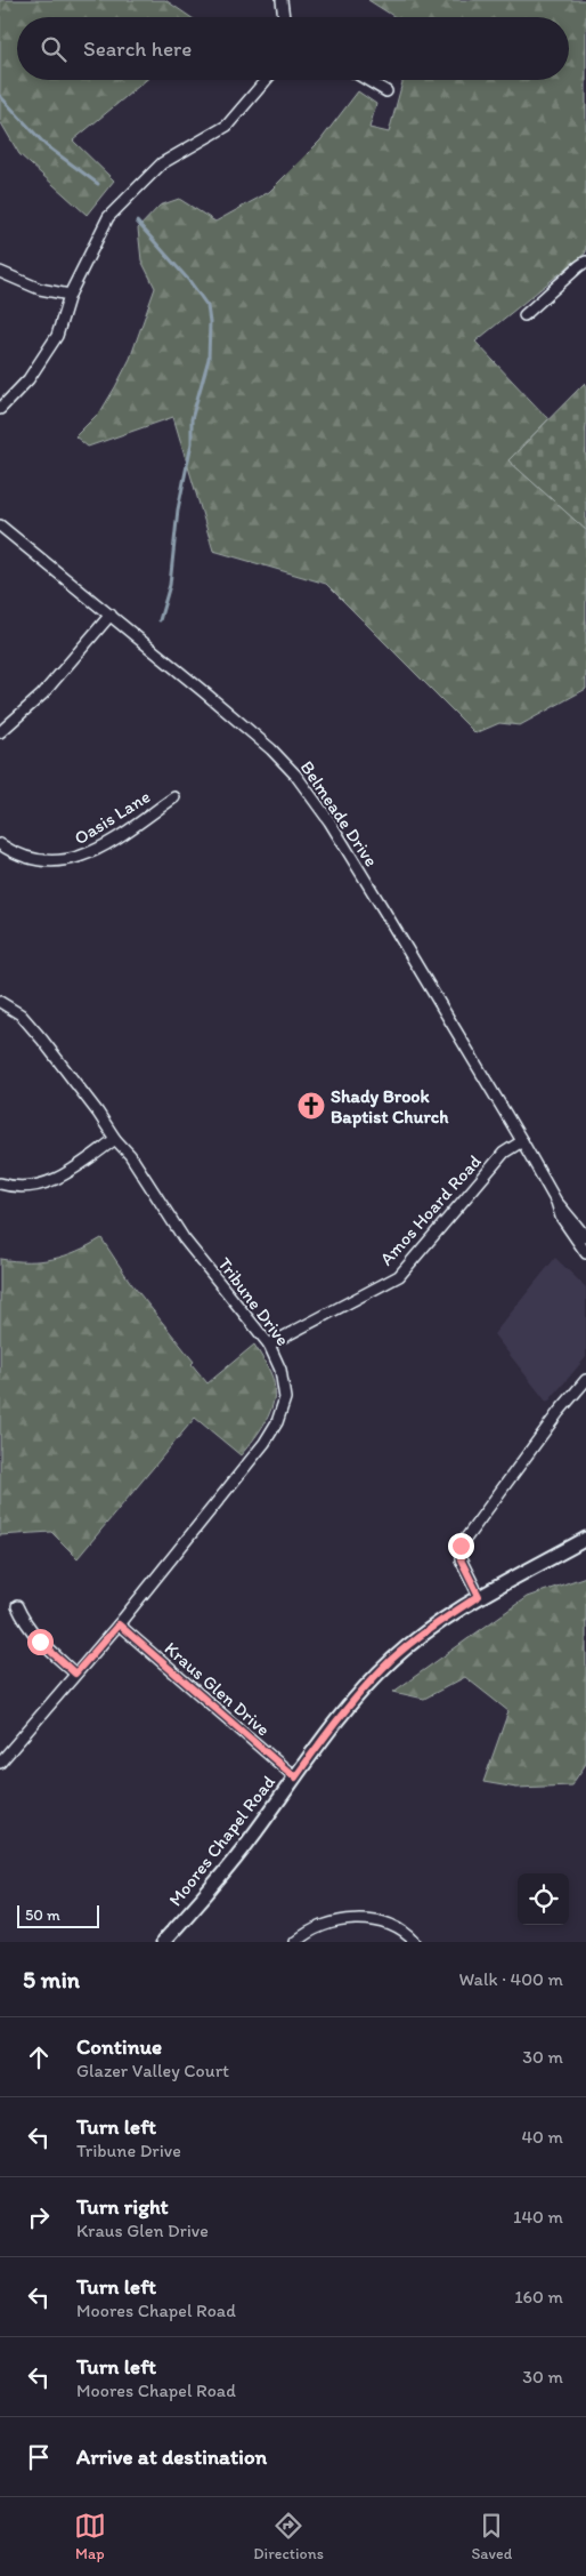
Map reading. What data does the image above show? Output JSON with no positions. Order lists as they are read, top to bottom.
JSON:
{
  "streets": {
    "main road": ["Moores Chapel Road"],
    "street": [
      "Belmeade Drive",
      "Oasis Lane",
      "Amos Hoard Road",
      "Tribune Drive",
      "Kraus Glen Drive"
    ]
  },
  "crossings": [
    ["Belmeade Drive", "Amos Hoard Road"],
    ["Amos Hoard Road", "Tribune Drive"],
    ["Tribune Drive", "Kraus Glen Drive"],
    ["Kraus Glen Drive", "Moores Chapel Road"]
  ],
  "places": {
    "church": ["Shady Brook Baptist Church"]
  },
  "scale_bar": "50 m",
  "page": {
    "search": "Search here",
    "scale": "50 m",
    "heading": ["5 min", "Walk · 400 m"],
    "list": [
      ["Continue", "Glazer Valley Court", "30 m"],
      ["Turn left", "Tribune Drive", "40 m"],
      ["Turn right", "Kraus Glen Drive", "140 m"],
      ["Turn left", "Moores Chapel Road", "160 m"],
      ["Turn left", "Moores Chapel Road", "30 m"],
      "Arrive at destination"
    ],
    "nav": ["Map", "Directions", "Saved"]
  }
}
